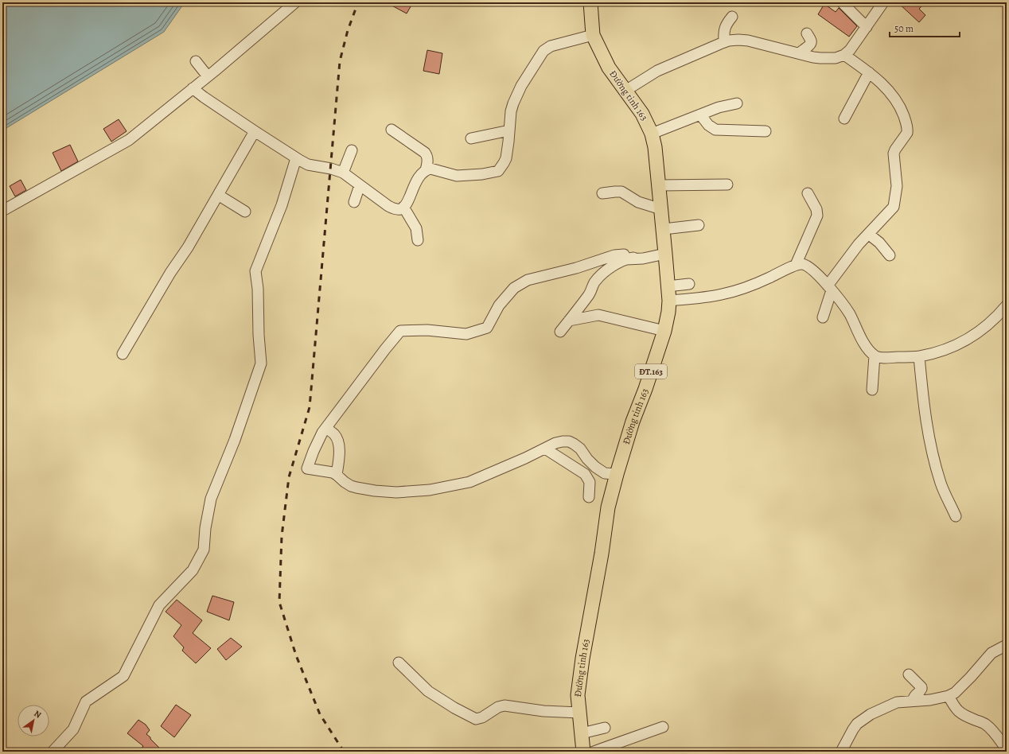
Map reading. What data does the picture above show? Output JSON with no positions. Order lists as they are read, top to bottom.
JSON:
{
  "streets": {
    "main road": ["Đường tỉnh 163", "ĐT.163"]
  },
  "scale_bar": "50 m",
  "north": "top right"
}
